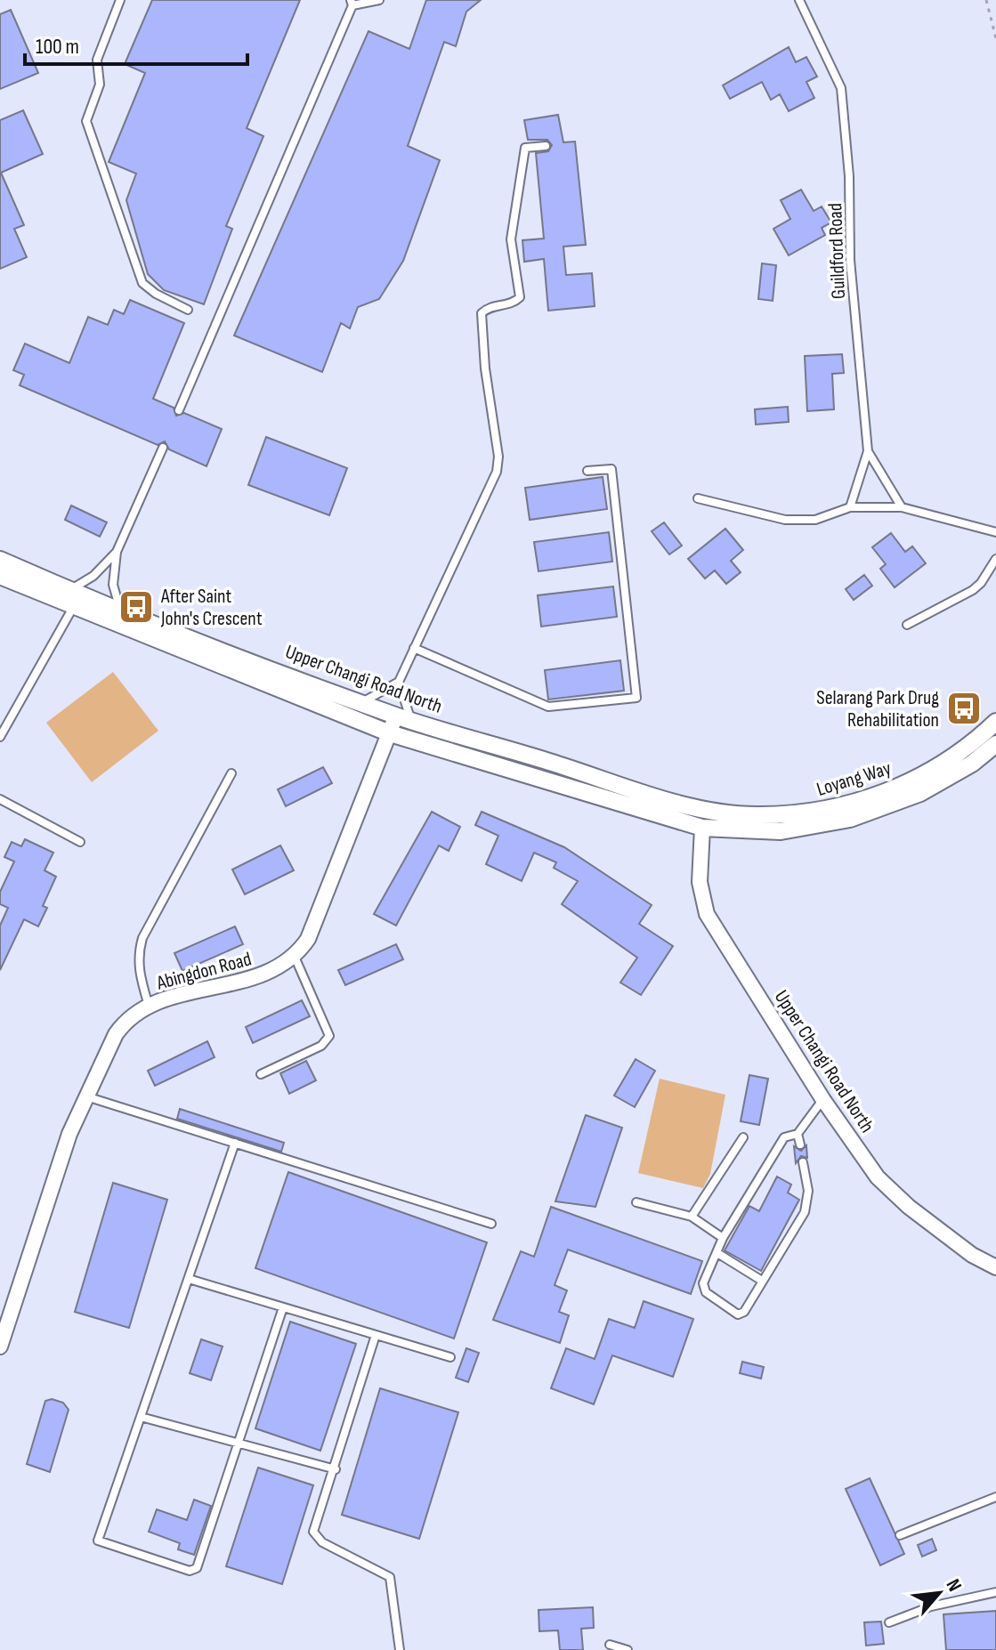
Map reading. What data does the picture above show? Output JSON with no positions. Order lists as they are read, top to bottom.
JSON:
{
  "streets": {
    "street": ["Upper Changi Road North", "Loyang Way", "Abingdon Road"],
    "lane": ["Guildford Road"]
  },
  "crossings": [
    ["Upper Changi Road North", "Loyang Way"],
    ["Upper Changi Road North", "Abingdon Road"]
  ],
  "places": {
    "bus stop": ["After Saint John's Crescent", "Selarang Park Drug Rehabilitation"]
  },
  "scale_bar": "100 m",
  "north": "top right"
}
